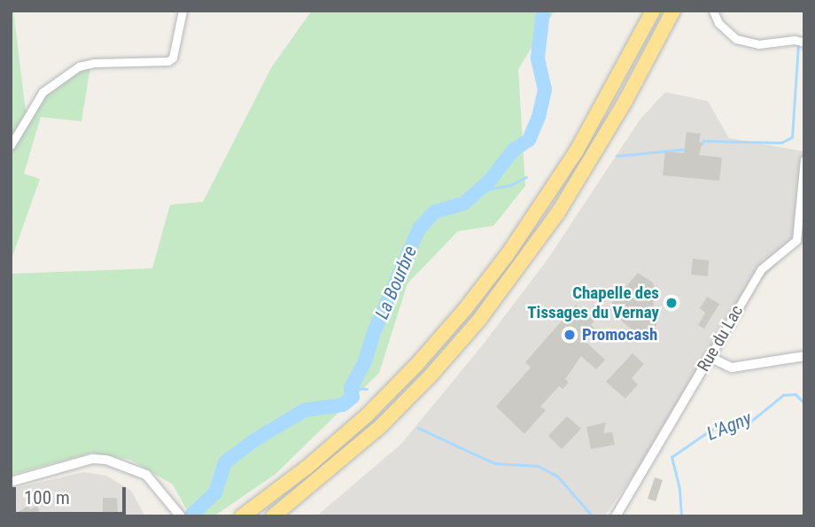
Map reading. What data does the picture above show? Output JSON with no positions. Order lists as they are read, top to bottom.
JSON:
{
  "streets": {
    "street": ["Rue du Lac"]
  },
  "water": ["La Bourbre", "L'Agny"],
  "places": ["Chapelle des Tissages du Vernay", "Promocash"],
  "scale_bar": "100 m"
}
